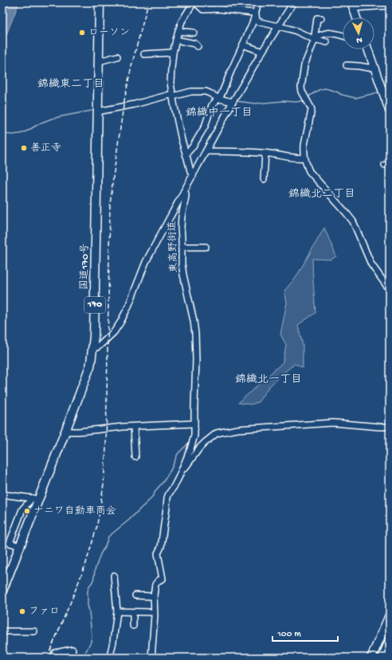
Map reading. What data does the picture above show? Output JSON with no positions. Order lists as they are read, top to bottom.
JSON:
{
  "streets": {
    "highway": ["国道170号", "170"],
    "street": ["東高野街道"]
  },
  "districts": [
    "錦織東二丁目",
    "錦織中一丁目",
    "錦織北二丁目",
    "錦織北一丁目"
  ],
  "places": [
    "ローソン",
    "善正寺",
    "ナニワ自動車商会",
    "ファロ"
  ],
  "scale_bar": "100 m",
  "north": "bottom"
}
